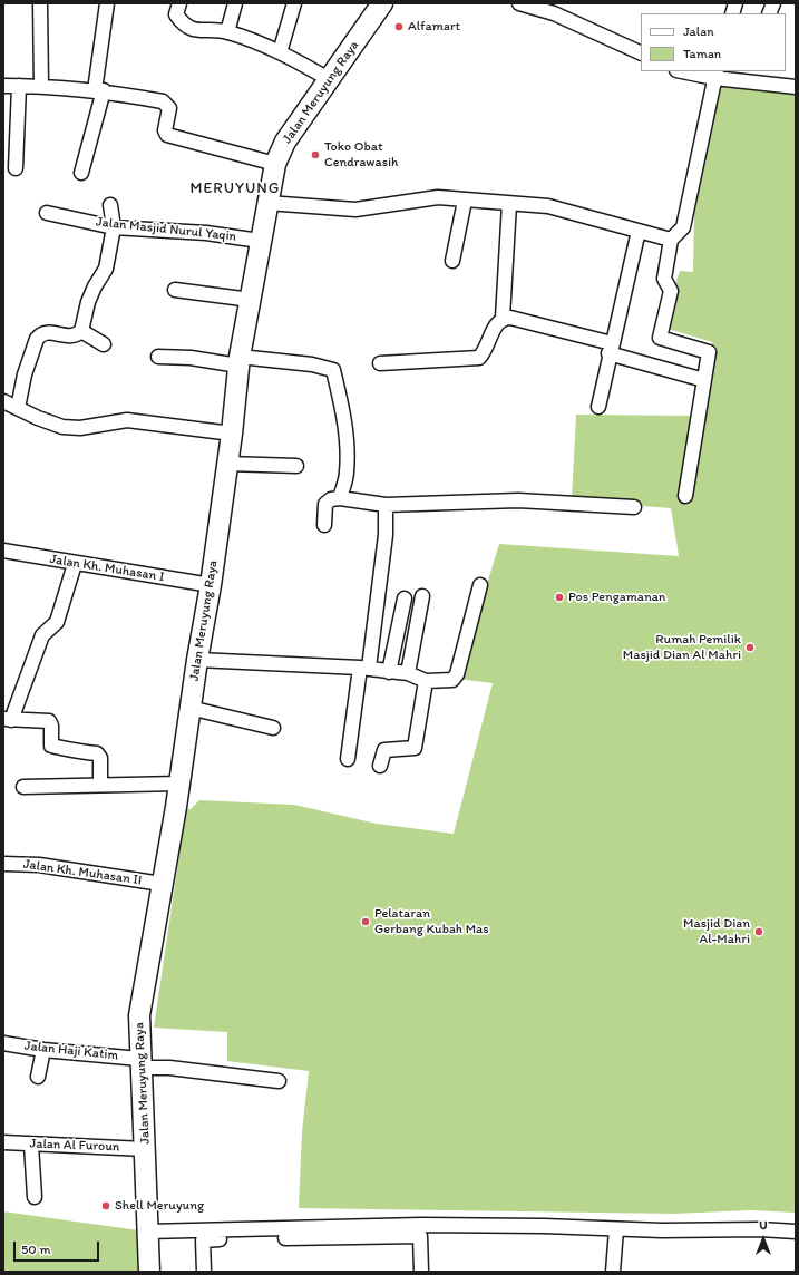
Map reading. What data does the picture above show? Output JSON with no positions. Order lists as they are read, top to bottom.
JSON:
{
  "streets": {
    "main road": ["Jalan Meruyung Raya"],
    "street": [
      "Jalan Masjid Nurul Yaqin",
      "Jalan Kh. Muhasan I",
      "Jalan Kh. Muhasan II",
      "Jalan Haji Katim",
      "Jalan Al Furoun"
    ]
  },
  "crossings": [
    ["Jalan Meruyung Raya", "Jalan Masjid Nurul Yaqin"],
    ["Jalan Meruyung Raya", "Jalan Kh. Muhasan I"],
    ["Jalan Meruyung Raya", "Jalan Kh. Muhasan II"],
    ["Jalan Meruyung Raya", "Jalan Haji Katim"],
    ["Jalan Meruyung Raya", "Jalan Al Furoun"]
  ],
  "districts": ["MERUYUNG"],
  "places": [
    "Alfamart",
    "Toko Obat Cendrawasih",
    "Pos Pengamanan",
    "Rumah Pemilik Masjid Dian Al Mahri",
    "Pelataran Gerbang Kubah Mas",
    "Masjid Dian Al-Mahri",
    "Shell Meruyung"
  ],
  "legend": ["Jalan", "Taman"],
  "scale_bar": "50 m",
  "north": "top"
}
